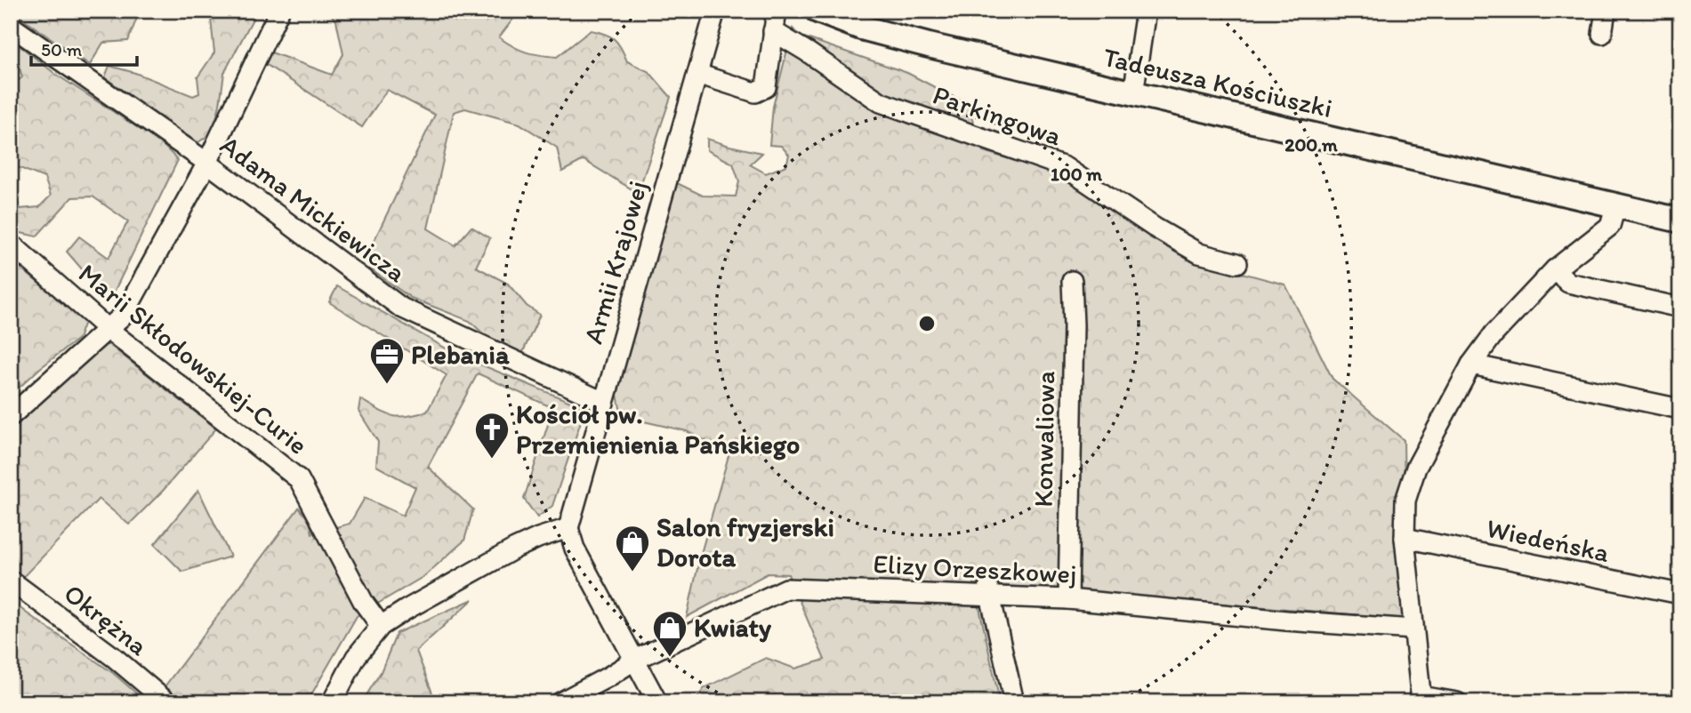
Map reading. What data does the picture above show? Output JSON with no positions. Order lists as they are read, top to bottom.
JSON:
{
  "streets": {
    "main road": ["Tadeusza Kościuszki"],
    "street": [
      "Parkingowa",
      "Adama Mickiewicza",
      "Armii Krajowej",
      "Marii Skłodowskiej-Curie",
      "Konwaliowa",
      "Wiedeńska",
      "Elizy Orzeszkowej",
      "Okrężna"
    ]
  },
  "crossings": [
    ["Adama Mickiewicza", "Armii Krajowej"],
    ["Konwaliowa", "Elizy Orzeszkowej"]
  ],
  "places": {
    "office": ["Plebania"],
    "church": ["Kościół pw. Przemienienia Pańskiego"],
    "shop": ["Salon fryzjerski Dorota", "Kwiaty"]
  },
  "scale_bar": "50 m",
  "rings": ["200 m", "100 m"]
}
